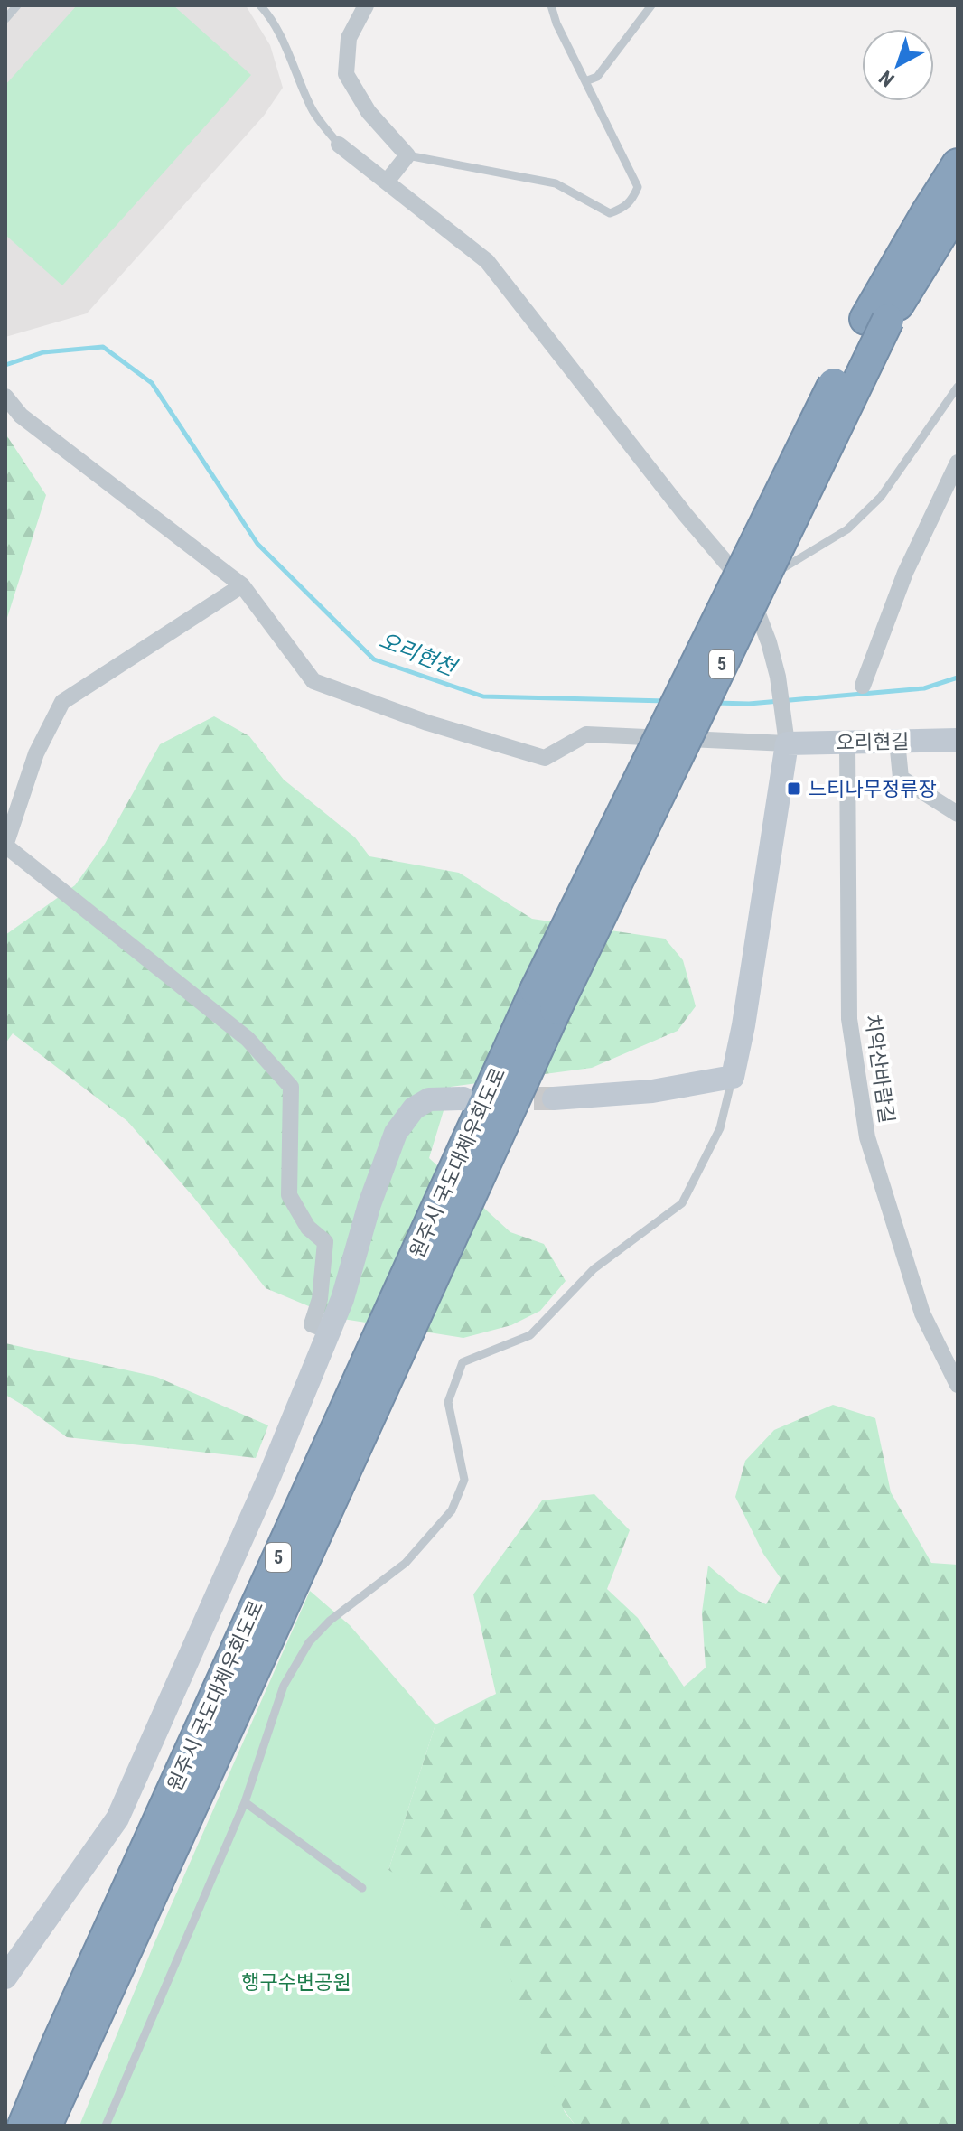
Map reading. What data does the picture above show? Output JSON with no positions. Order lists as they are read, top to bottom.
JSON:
{
  "streets": {
    "highway": ["5", "원주시 국도대체우회도로"],
    "street": ["오리현길", "치악산바람길"]
  },
  "crossings": [
    ["5", "원주시 국도대체우회도로"],
    ["오리현길", "치악산바람길"]
  ],
  "water": ["오리현천"],
  "parks": ["행구수변공원"],
  "places": {
    "transit": ["느티나무정류장"]
  },
  "north": "bottom left"
}
